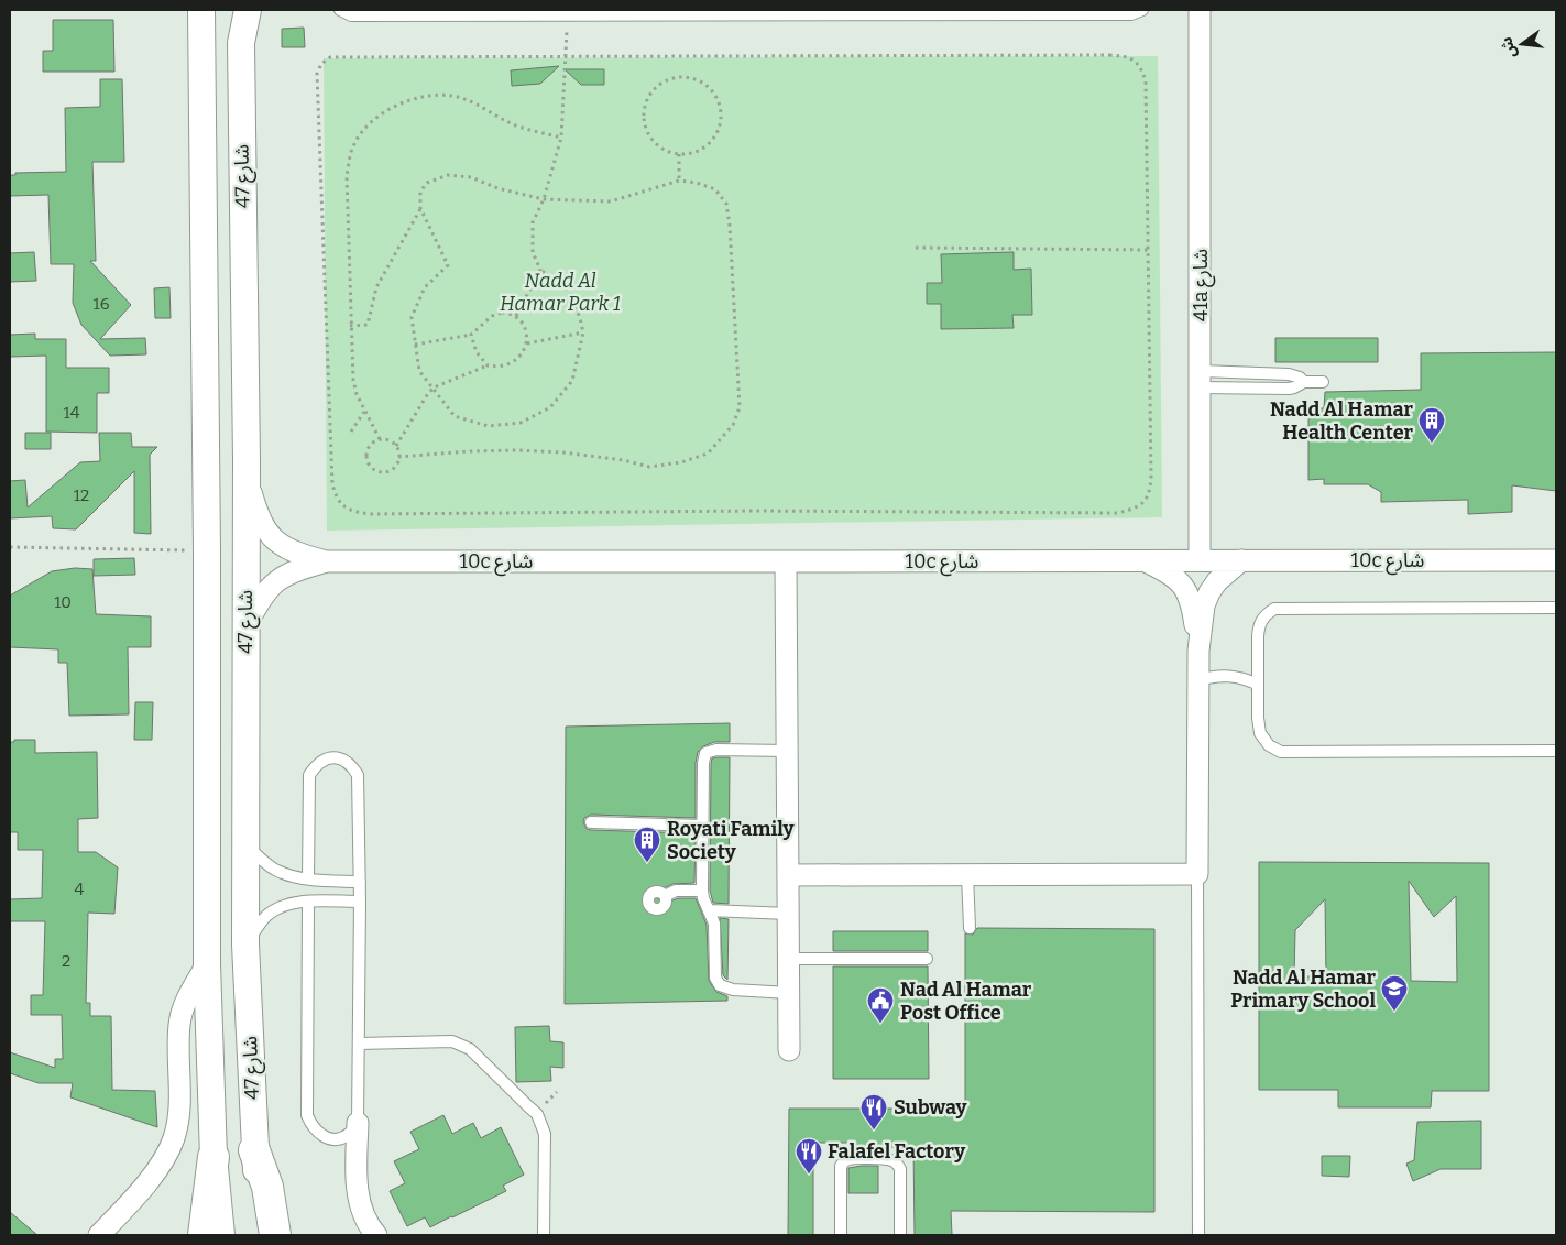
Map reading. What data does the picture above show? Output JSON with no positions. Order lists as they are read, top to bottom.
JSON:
{
  "streets": {
    "street": ["شارع 47", "41a شارع", "10c شارع"]
  },
  "crossings": [
    ["شارع 47", "10c شارع"],
    ["41a شارع", "10c شارع"]
  ],
  "parks": ["Nadd Al Hamar Park 1"],
  "places": {
    "building": ["Nadd Al Hamar Health Center", "Royati Family Society"],
    "school or university": ["Nadd Al Hamar Primary School"],
    "public building": ["Nad Al Hamar Post Office"],
    "restaurant": ["Subway", "Falafel Factory"]
  },
  "house_numbers": [
    "16",
    "14",
    "12",
    "10",
    "4",
    "2"
  ],
  "north": "left"
}
